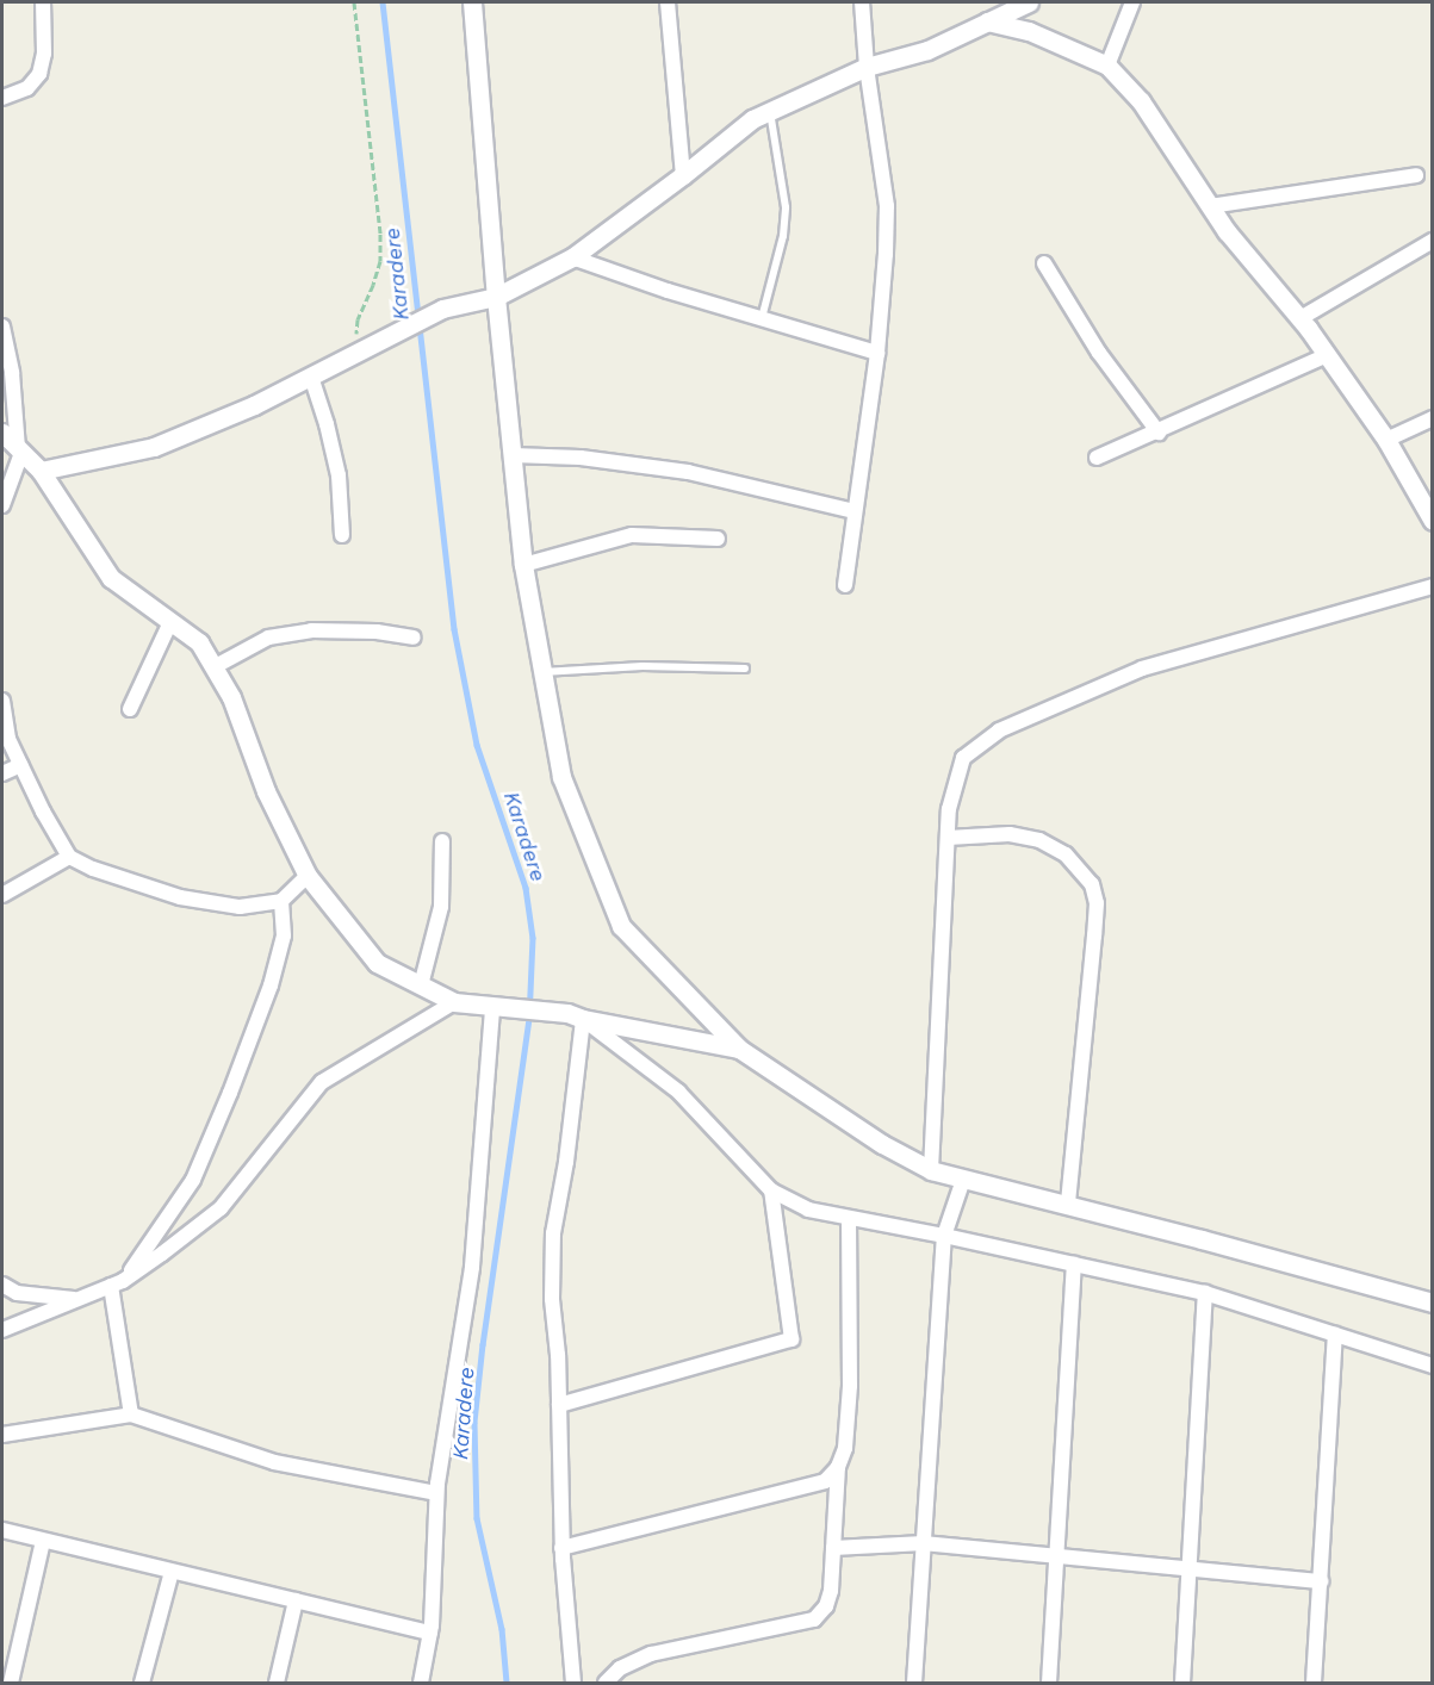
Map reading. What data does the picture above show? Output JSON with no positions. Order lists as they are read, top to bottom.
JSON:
{
  "water": ["Karadere"]
}
